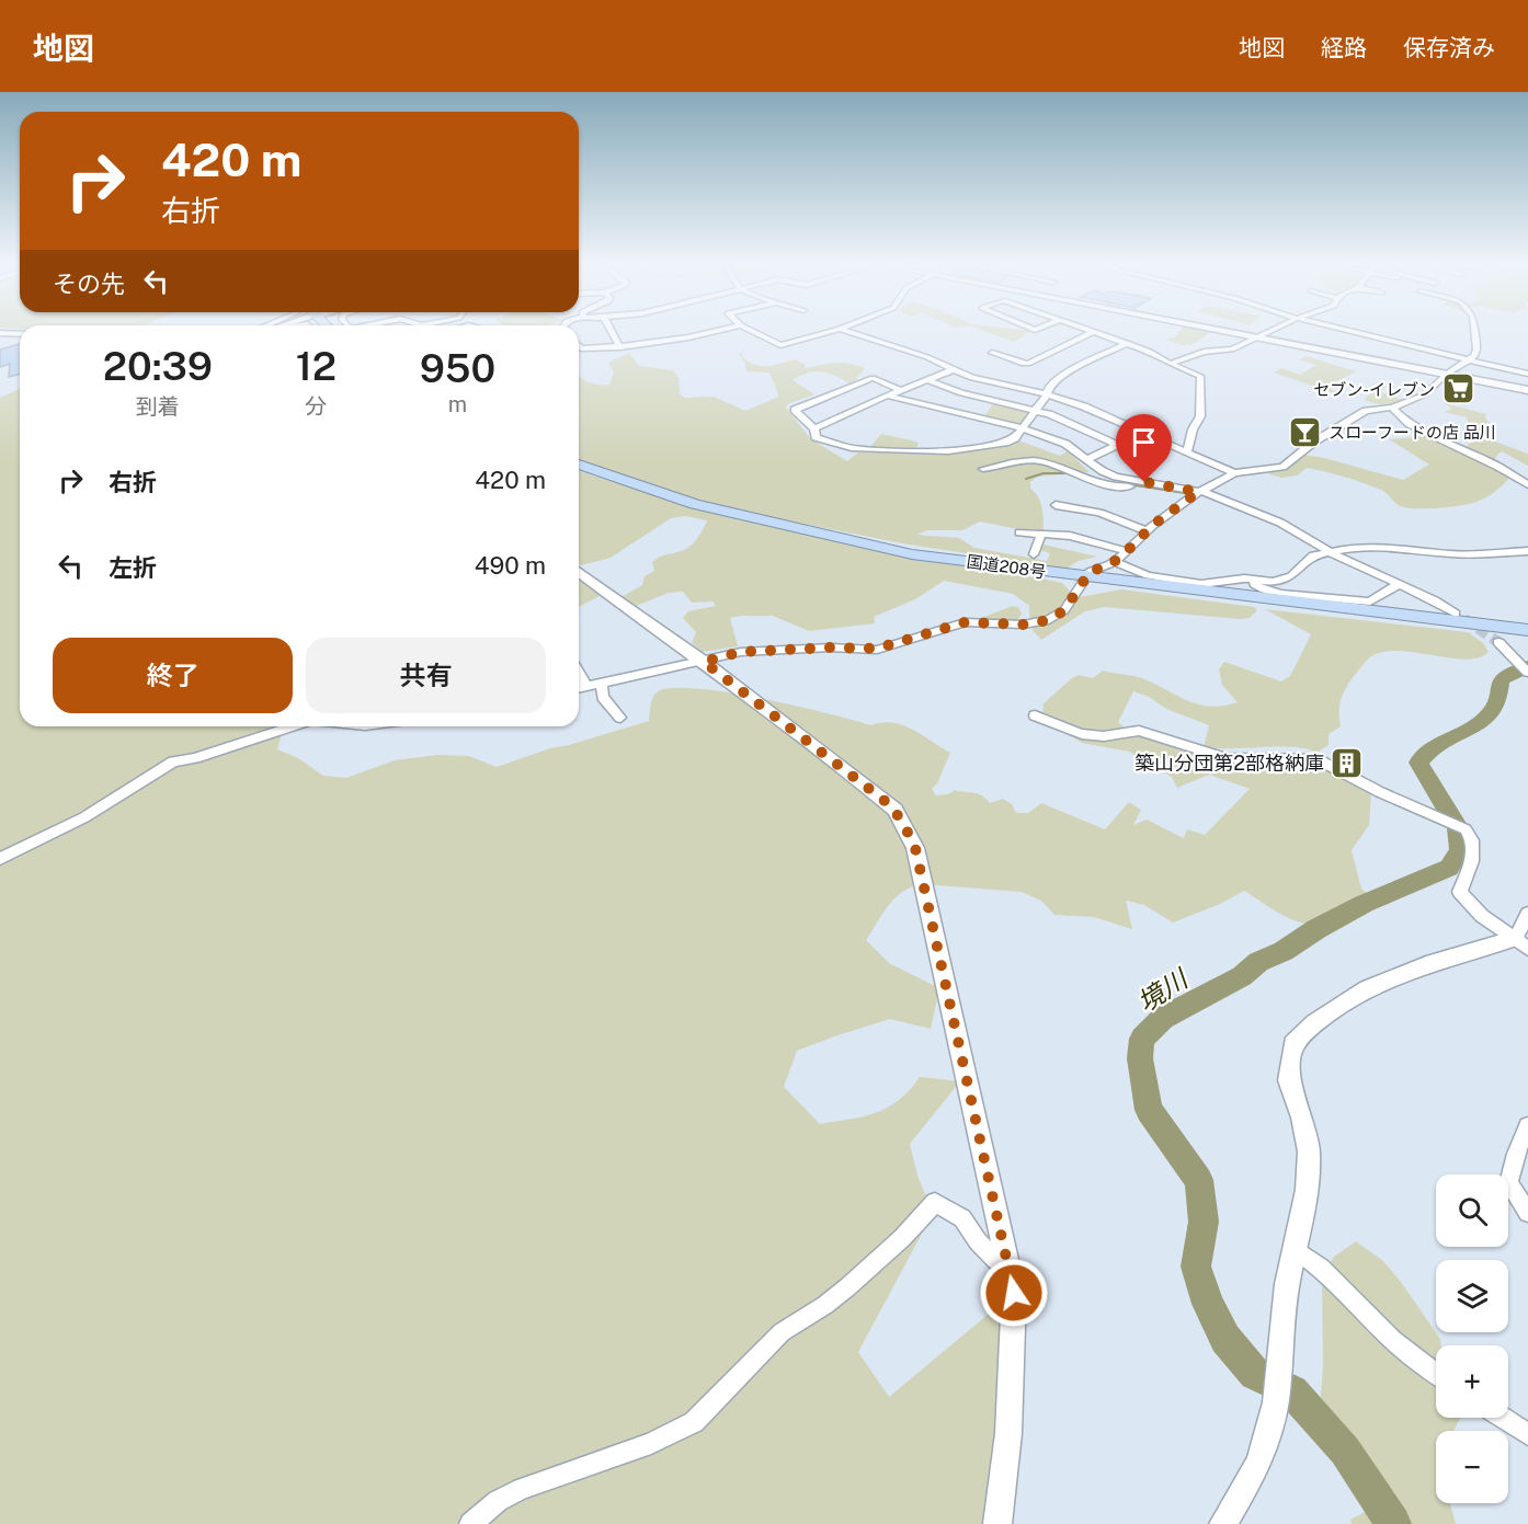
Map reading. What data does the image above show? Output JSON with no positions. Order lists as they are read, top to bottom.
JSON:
{
  "streets": {
    "highway": ["国道208号"]
  },
  "water": ["境川"],
  "places": {
    "supermarket": ["セブン-イレブン"],
    "bar": ["スローフードの店 品川"],
    "building": ["築山分団第2部格納庫"]
  },
  "page": {
    "header": "地図",
    "nav": ["地図", "経路", "保存済み"],
    "turn": ["420 m", "右折"],
    "then": "その先",
    "eta": [
      "20:39",
      "到着",
      "12",
      "分",
      "950",
      "m"
    ],
    "list": [
      {
        "name": "右折",
        "value": "420 m"
      },
      {
        "name": "左折",
        "value": "490 m"
      }
    ],
    "buttons": ["終了", "共有"],
    "map_buttons": ["+", "−"]
  }
}
